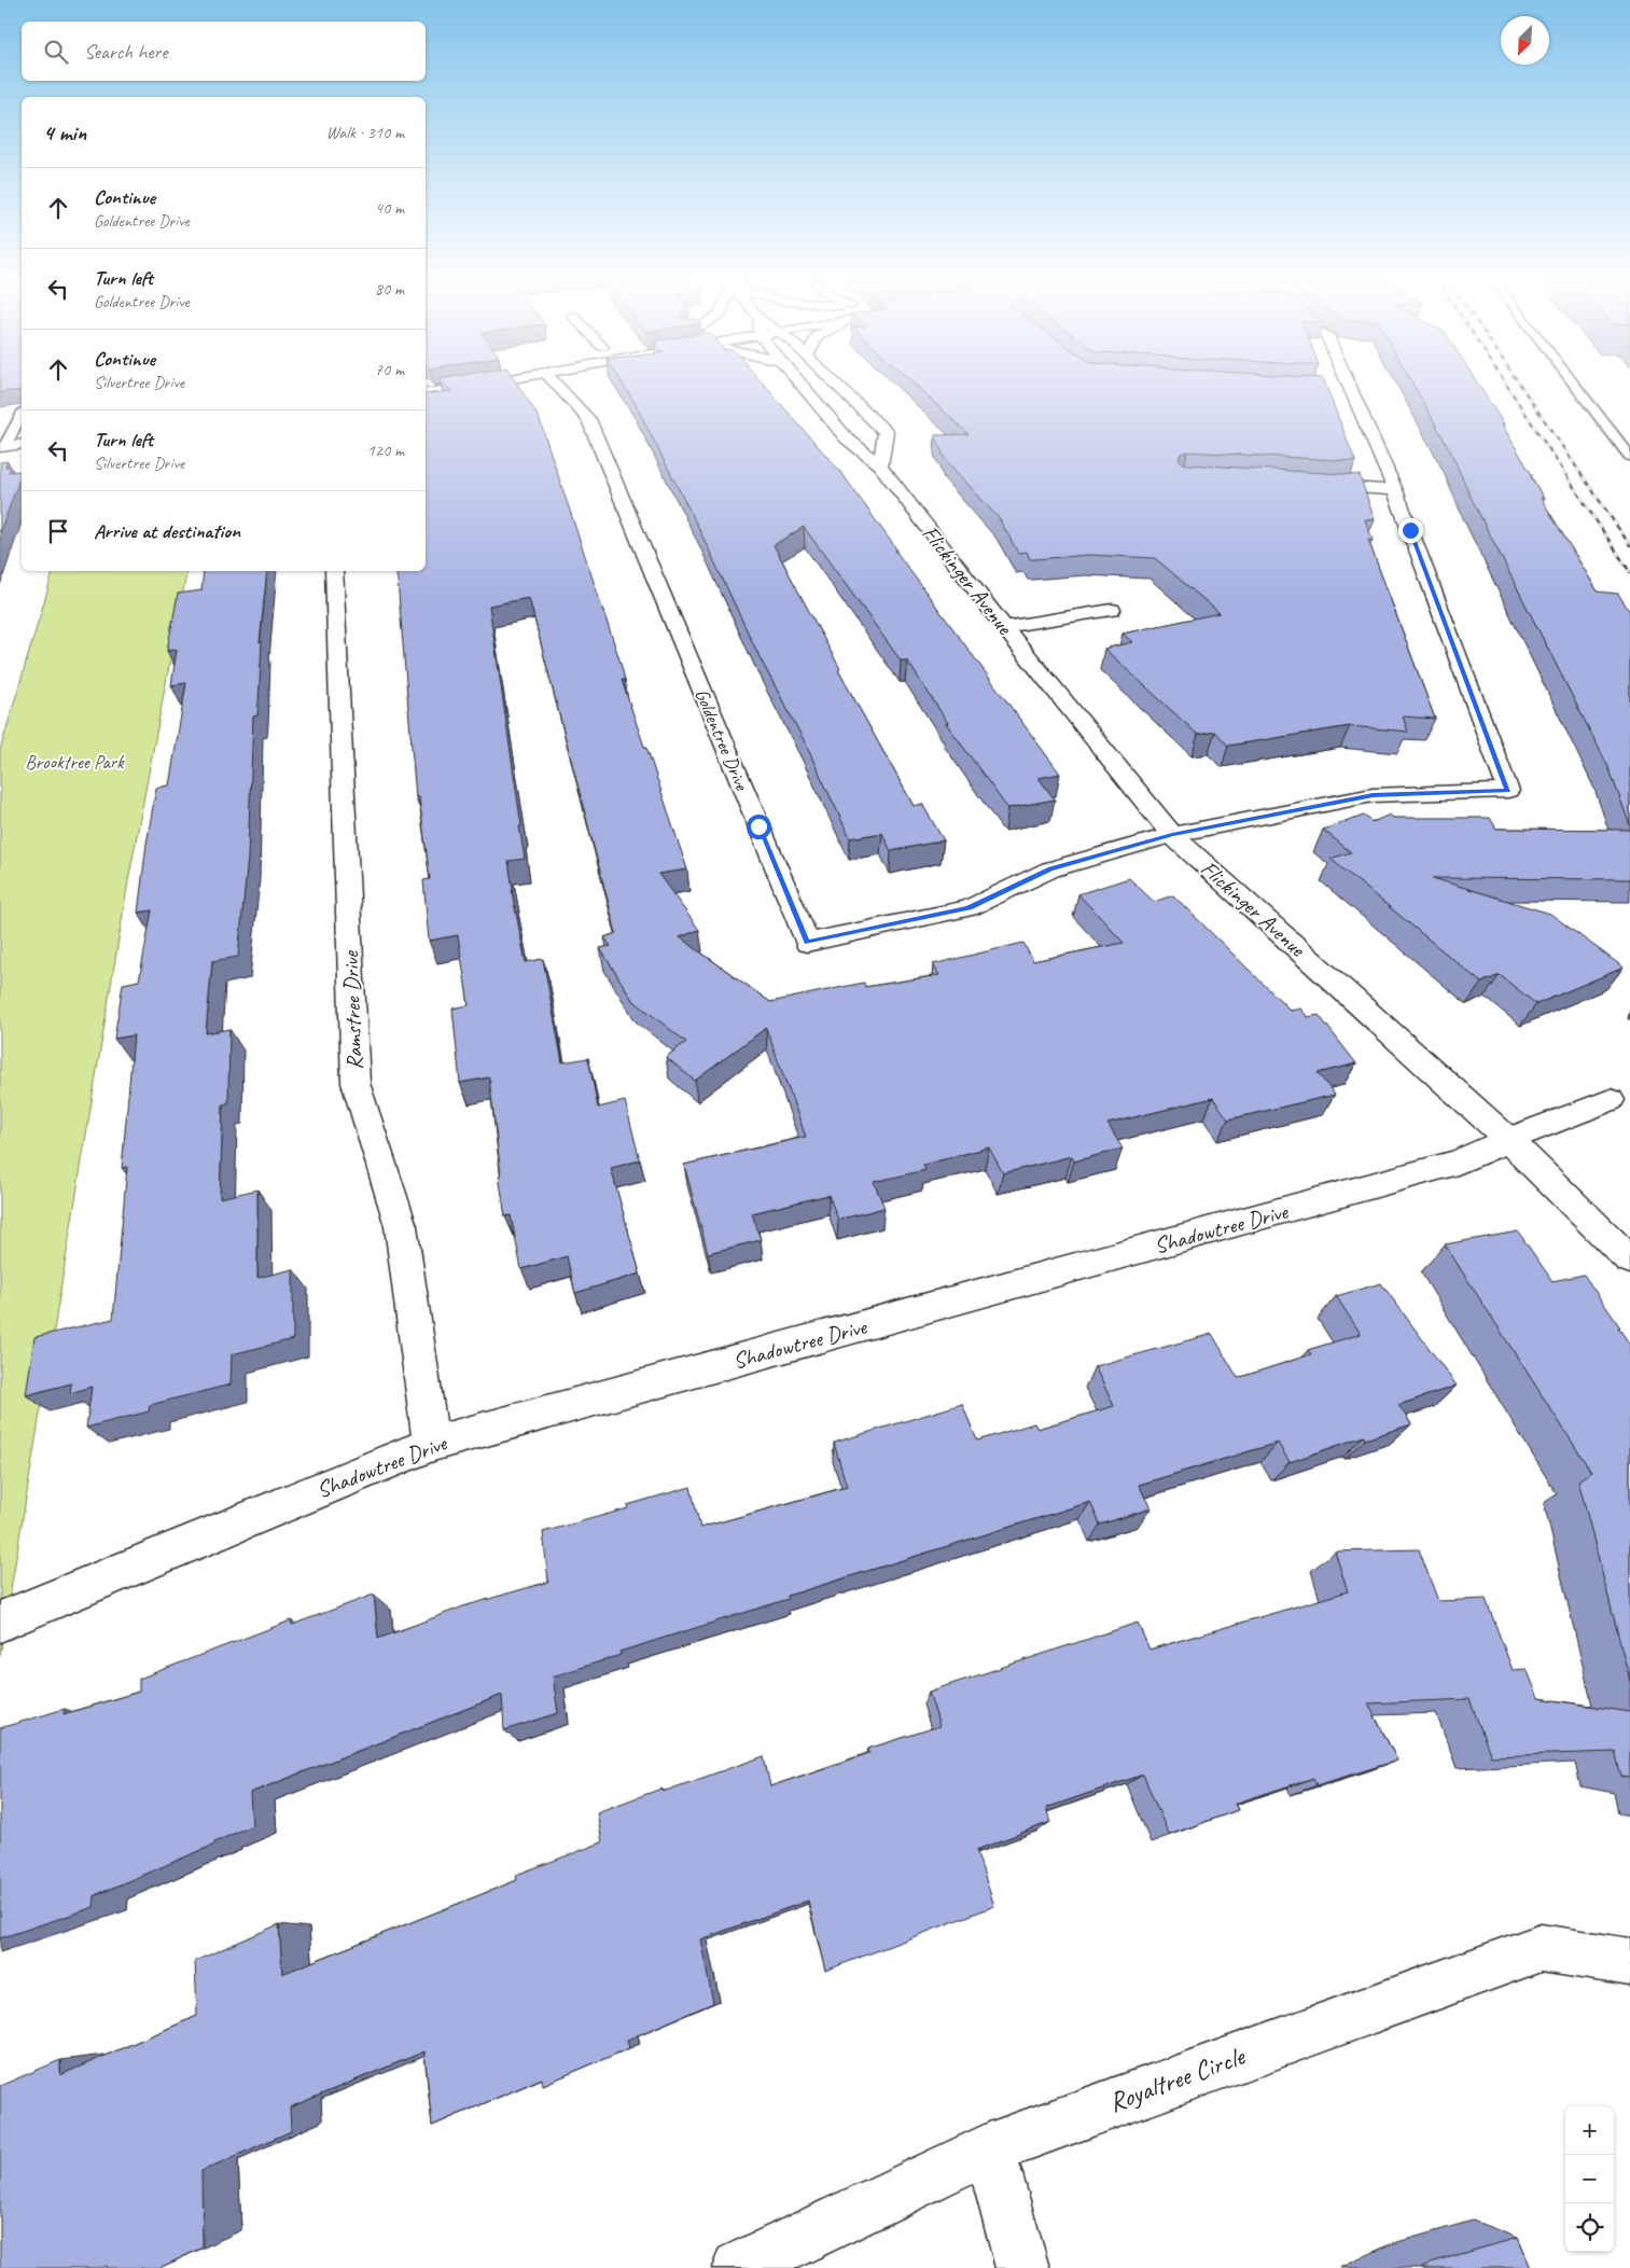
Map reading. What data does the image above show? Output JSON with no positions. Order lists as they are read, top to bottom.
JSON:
{
  "streets": {
    "street": [
      "Flickinger Avenue",
      "Goldentree Drive",
      "Ramstree Drive",
      "Shadowtree Drive",
      "Royaltree Circle"
    ]
  },
  "crossings": [
    ["Flickinger Avenue", "Goldentree Drive"],
    ["Flickinger Avenue", "Shadowtree Drive"],
    ["Ramstree Drive", "Shadowtree Drive"]
  ],
  "parks": ["Brooktree Park"],
  "north": "bottom left",
  "page": {
    "search": "Search here",
    "heading": ["4 min", "Walk · 310 m"],
    "list": [
      ["Continue", "Goldentree Drive", "40 m"],
      ["Turn left", "Goldentree Drive", "80 m"],
      ["Continue", "Silvertree Drive", "70 m"],
      ["Turn left", "Silvertree Drive", "120 m"],
      "Arrive at destination"
    ],
    "map_buttons": ["+", "−"]
  }
}
